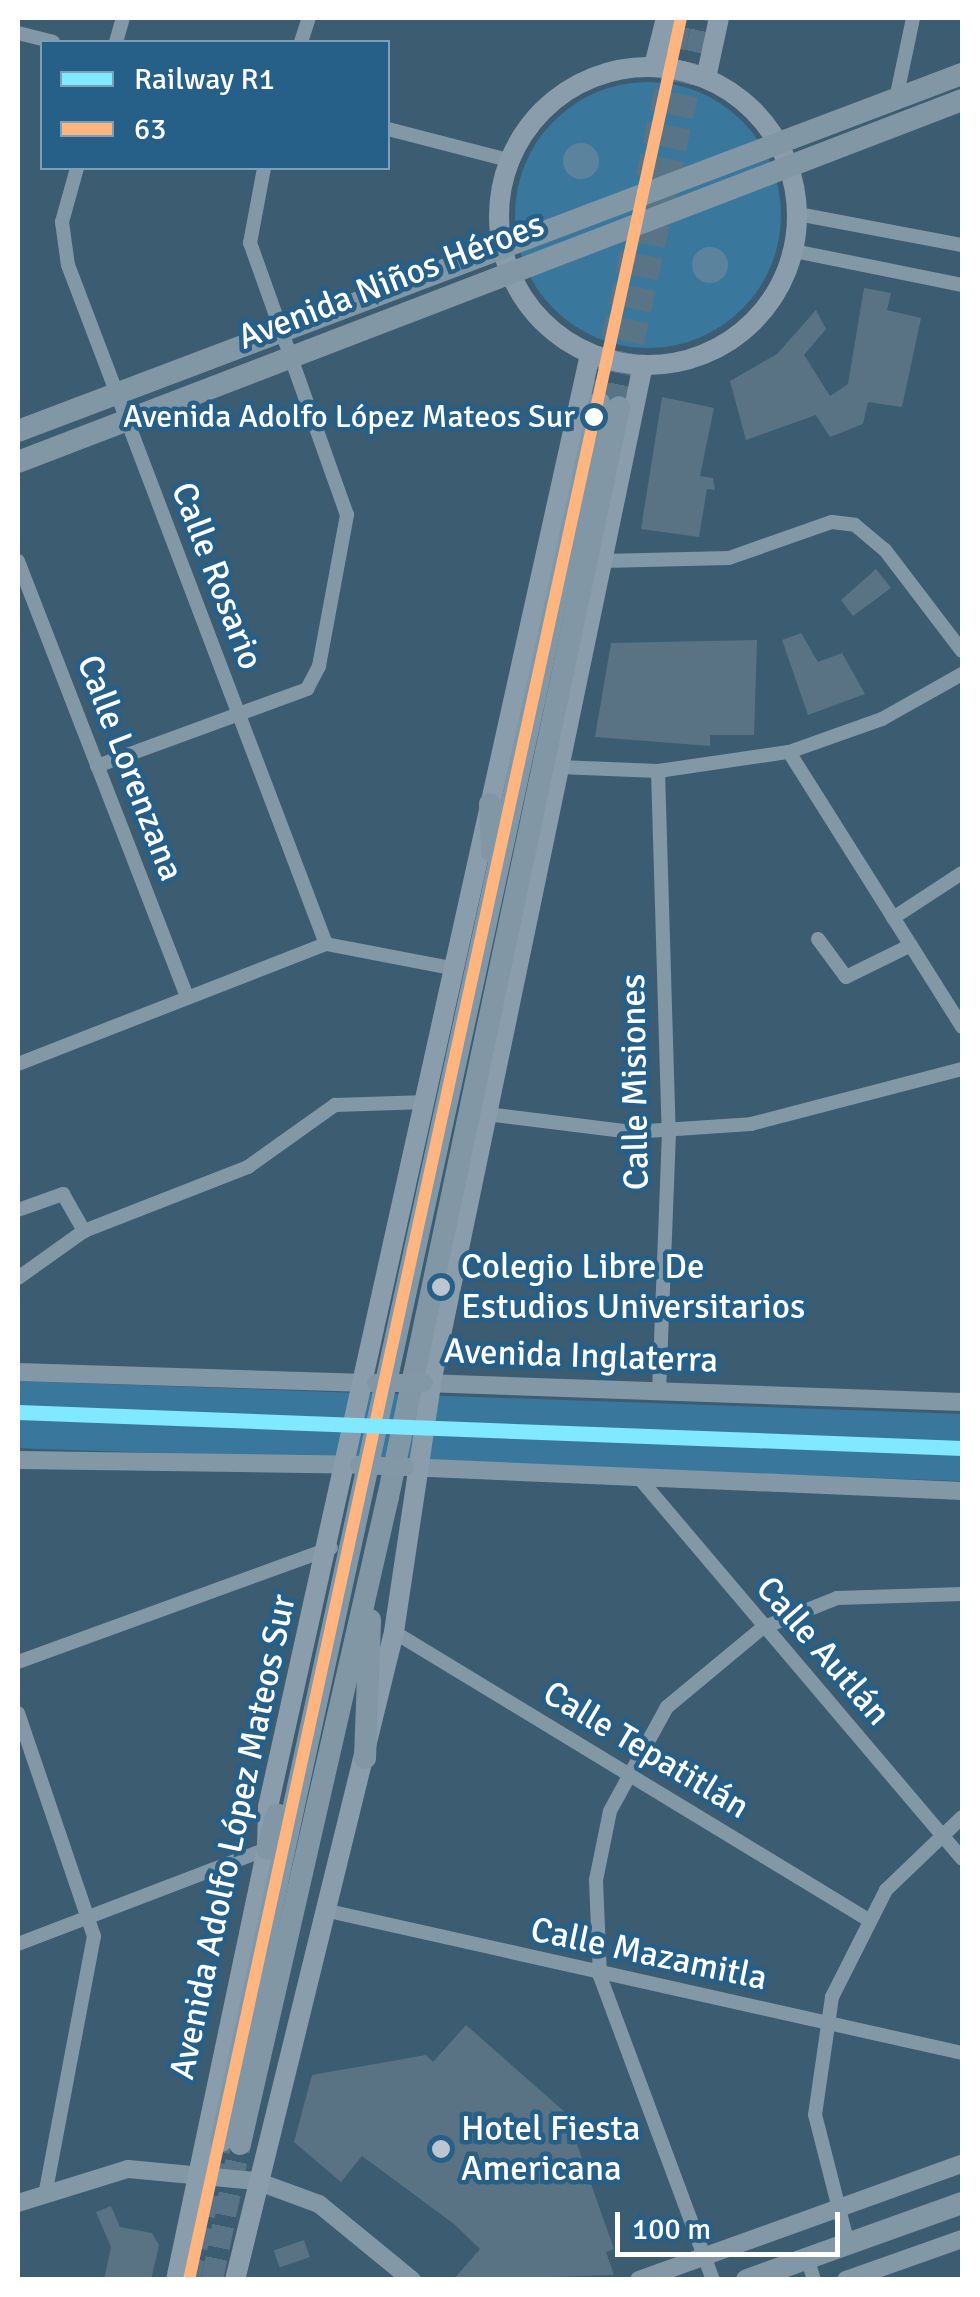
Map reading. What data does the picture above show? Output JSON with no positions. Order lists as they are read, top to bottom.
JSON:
{
  "streets": {
    "main road": ["Avenida Niños Héroes", "Avenida Adolfo López Mateos Sur"],
    "street": [
      "Calle Rosario",
      "Calle Lorenzana",
      "Calle Misiones",
      "Avenida Inglaterra",
      "Calle Autlán",
      "Calle Tepatitlán",
      "Calle Mazamitla"
    ]
  },
  "crossings": [
    ["Avenida Niños Héroes", "Calle Rosario"],
    ["Calle Misiones", "Avenida Inglaterra"],
    ["Avenida Inglaterra", "Avenida Adolfo López Mateos Sur"]
  ],
  "places": ["Avenida Adolfo López Mateos Sur", "Colegio Libre De Estudios Universitarios", "Hotel Fiesta Americana"],
  "lines": ["transit line 63", "rail line R1"],
  "legend": ["Railway R1", "63"],
  "scale_bar": "100 m"
}
